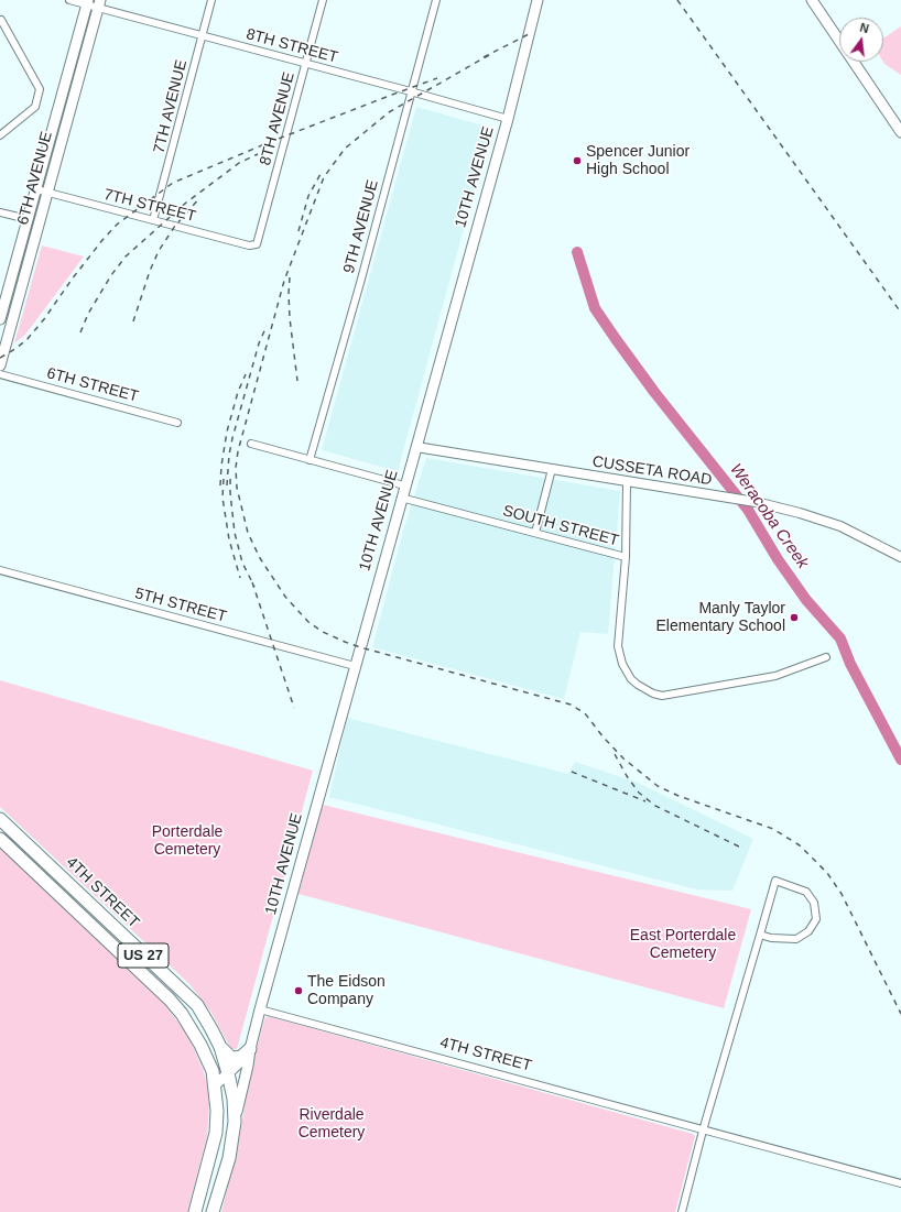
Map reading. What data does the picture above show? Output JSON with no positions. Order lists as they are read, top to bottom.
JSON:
{
  "streets": {
    "highway": ["4TH STREET", "US 27"],
    "main road": ["10TH AVENUE", "6TH AVENUE"],
    "street": [
      "8TH STREET",
      "7TH AVENUE",
      "8TH AVENUE",
      "7TH STREET",
      "9TH AVENUE",
      "6TH STREET",
      "CUSSETA ROAD",
      "SOUTH STREET",
      "5TH STREET"
    ]
  },
  "crossings": [
    ["8TH STREET", "7TH AVENUE"],
    ["8TH STREET", "8TH AVENUE"],
    ["8TH STREET", "10TH AVENUE"],
    ["8TH STREET", "6TH AVENUE"],
    ["8TH STREET", "9TH AVENUE"],
    ["7TH AVENUE", "7TH STREET"],
    ["8TH AVENUE", "7TH STREET"],
    ["10TH AVENUE", "CUSSETA ROAD"],
    ["10TH AVENUE", "SOUTH STREET"],
    ["10TH AVENUE", "5TH STREET"],
    ["10TH AVENUE", "4TH STREET"],
    ["6TH AVENUE", "7TH STREET"]
  ],
  "water": ["Weracoba Creek"],
  "parks": ["Porterdale Cemetery", "East Porterdale Cemetery", "Riverdale Cemetery"],
  "places": ["Spencer Junior High School", "Manly Taylor Elementary School", "The Eidson Company"],
  "north": "top"
}
